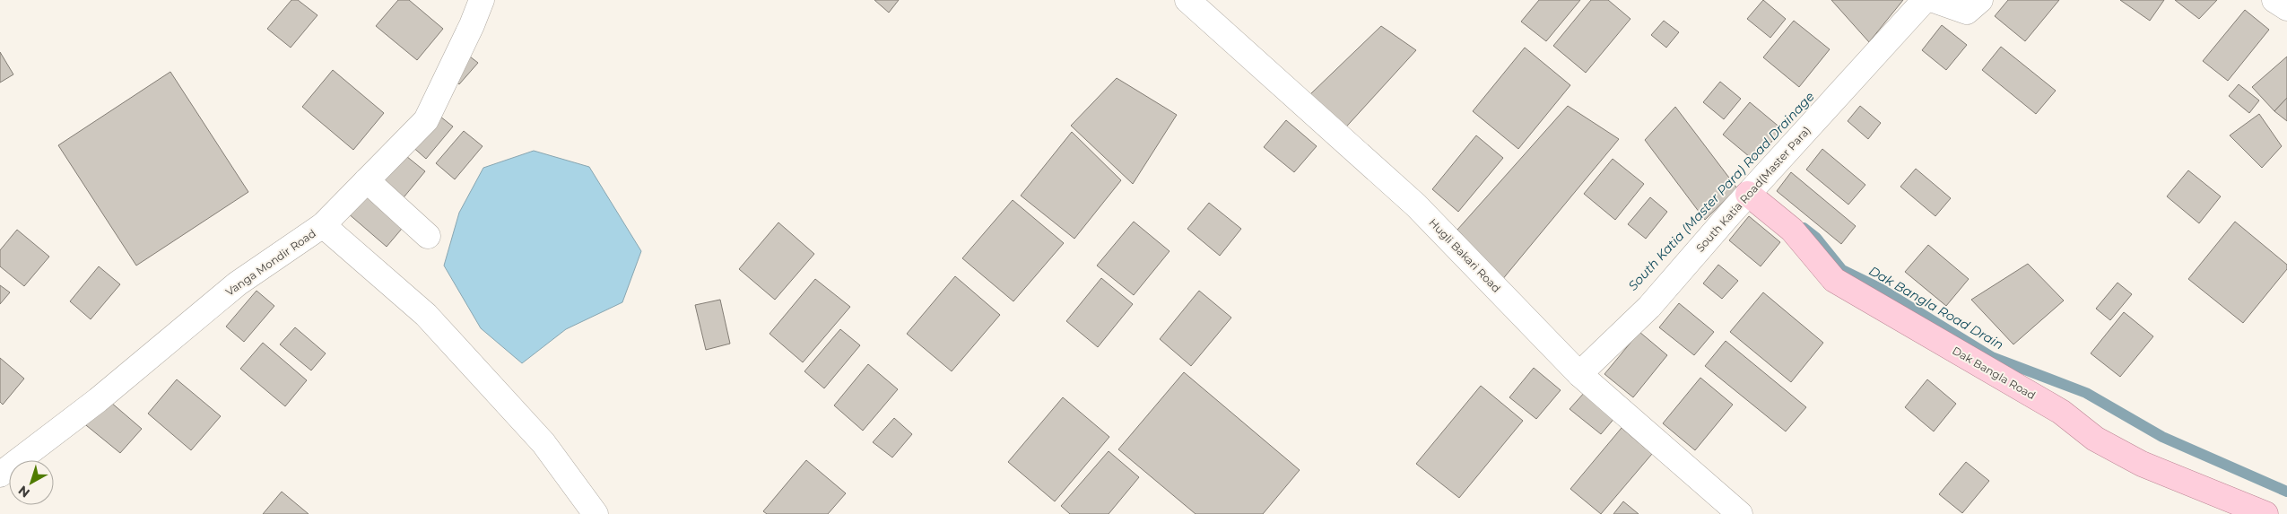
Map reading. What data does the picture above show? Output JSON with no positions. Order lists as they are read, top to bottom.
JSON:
{
  "streets": {
    "main road": ["Dak Bangla Road"],
    "street": ["South Katia Road(Master Para)", "Hugli Bakari Road", "Vanga Mondir Road"]
  },
  "crossings": [
    ["South Katia Road(Master Para)", "Hugli Bakari Road"],
    ["South Katia Road(Master Para)", "Dak Bangla Road"]
  ],
  "water": ["South Katia (Master Para) Road Drainage", "Dak Bangla Road Drain"],
  "north": "bottom left"
}
